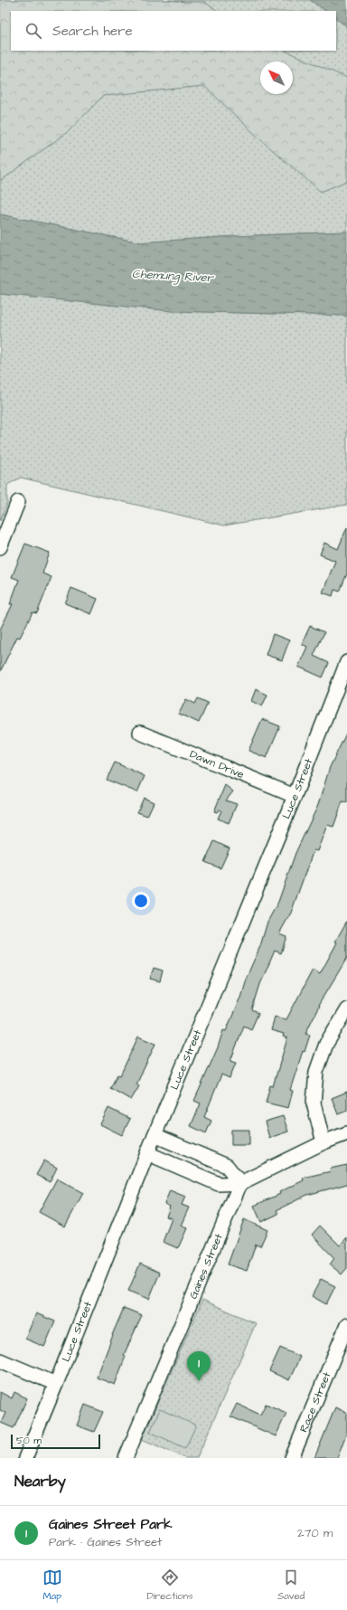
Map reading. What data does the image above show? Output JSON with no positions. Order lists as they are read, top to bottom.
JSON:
{
  "streets": {
    "street": [
      "Dawn Drive",
      "Luce Street",
      "Gaines Street",
      "Race Street"
    ]
  },
  "crossings": [
    ["Dawn Drive", "Luce Street"]
  ],
  "water": ["Chemung River"],
  "scale_bar": "50 m",
  "north": "top left",
  "page": {
    "search": "Search here",
    "pins": "1",
    "scale": "50 m",
    "heading": "Nearby",
    "list": [
      {
        "mark": "1",
        "name": "Gaines Street Park",
        "note": "Park · Gaines Street",
        "value": "270 m"
      }
    ],
    "nav": ["Map", "Directions", "Saved"]
  }
}
